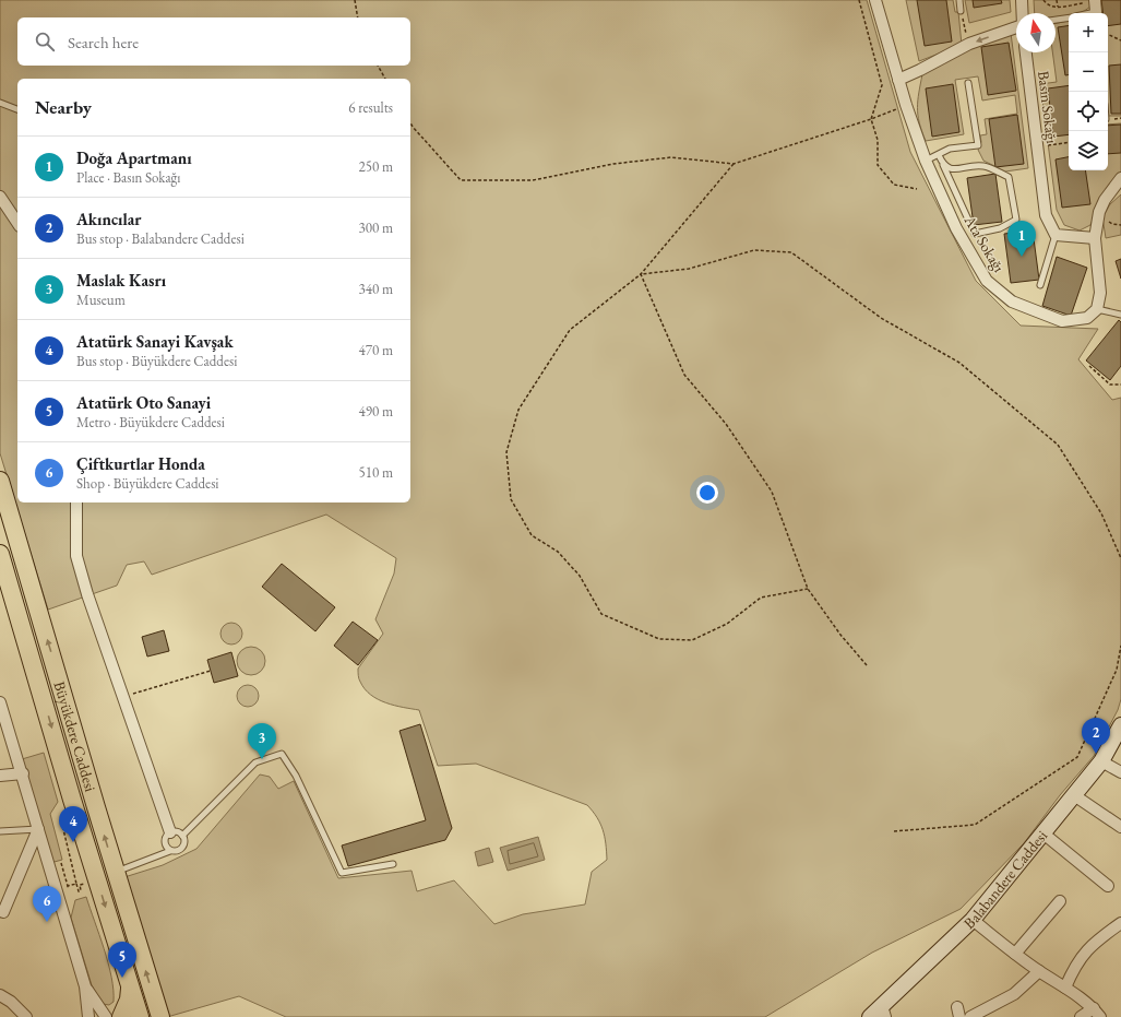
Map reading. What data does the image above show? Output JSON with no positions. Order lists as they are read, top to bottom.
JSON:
{
  "streets": {
    "main road": ["Büyükdere Caddesi", "Balabandere Caddesi"],
    "street": ["Basın Sokağı", "Ata Sokağı"]
  },
  "north": "top",
  "page": {
    "map_buttons": ["+", "−"],
    "search": "Search here",
    "heading": ["Nearby", "6 results"],
    "list": [
      {
        "mark": "1",
        "name": "Doğa Apartmanı",
        "note": "Place · Basın Sokağı",
        "value": "250 m"
      },
      {
        "mark": "2",
        "name": "Akıncılar",
        "note": "Bus stop · Balabandere Caddesi",
        "value": "300 m"
      },
      {
        "mark": "3",
        "name": "Maslak Kasrı",
        "note": "Museum",
        "value": "340 m"
      },
      {
        "mark": "4",
        "name": "Atatürk Sanayi Kavşak",
        "note": "Bus stop · Büyükdere Caddesi",
        "value": "470 m"
      },
      {
        "mark": "5",
        "name": "Atatürk Oto Sanayi",
        "note": "Metro · Büyükdere Caddesi",
        "value": "490 m"
      },
      {
        "mark": "6",
        "name": "Çiftkurtlar Honda",
        "note": "Shop · Büyükdere Caddesi",
        "value": "510 m"
      }
    ],
    "pins": [
      "1",
      "2",
      "3",
      "4",
      "6",
      "5"
    ]
  }
}
